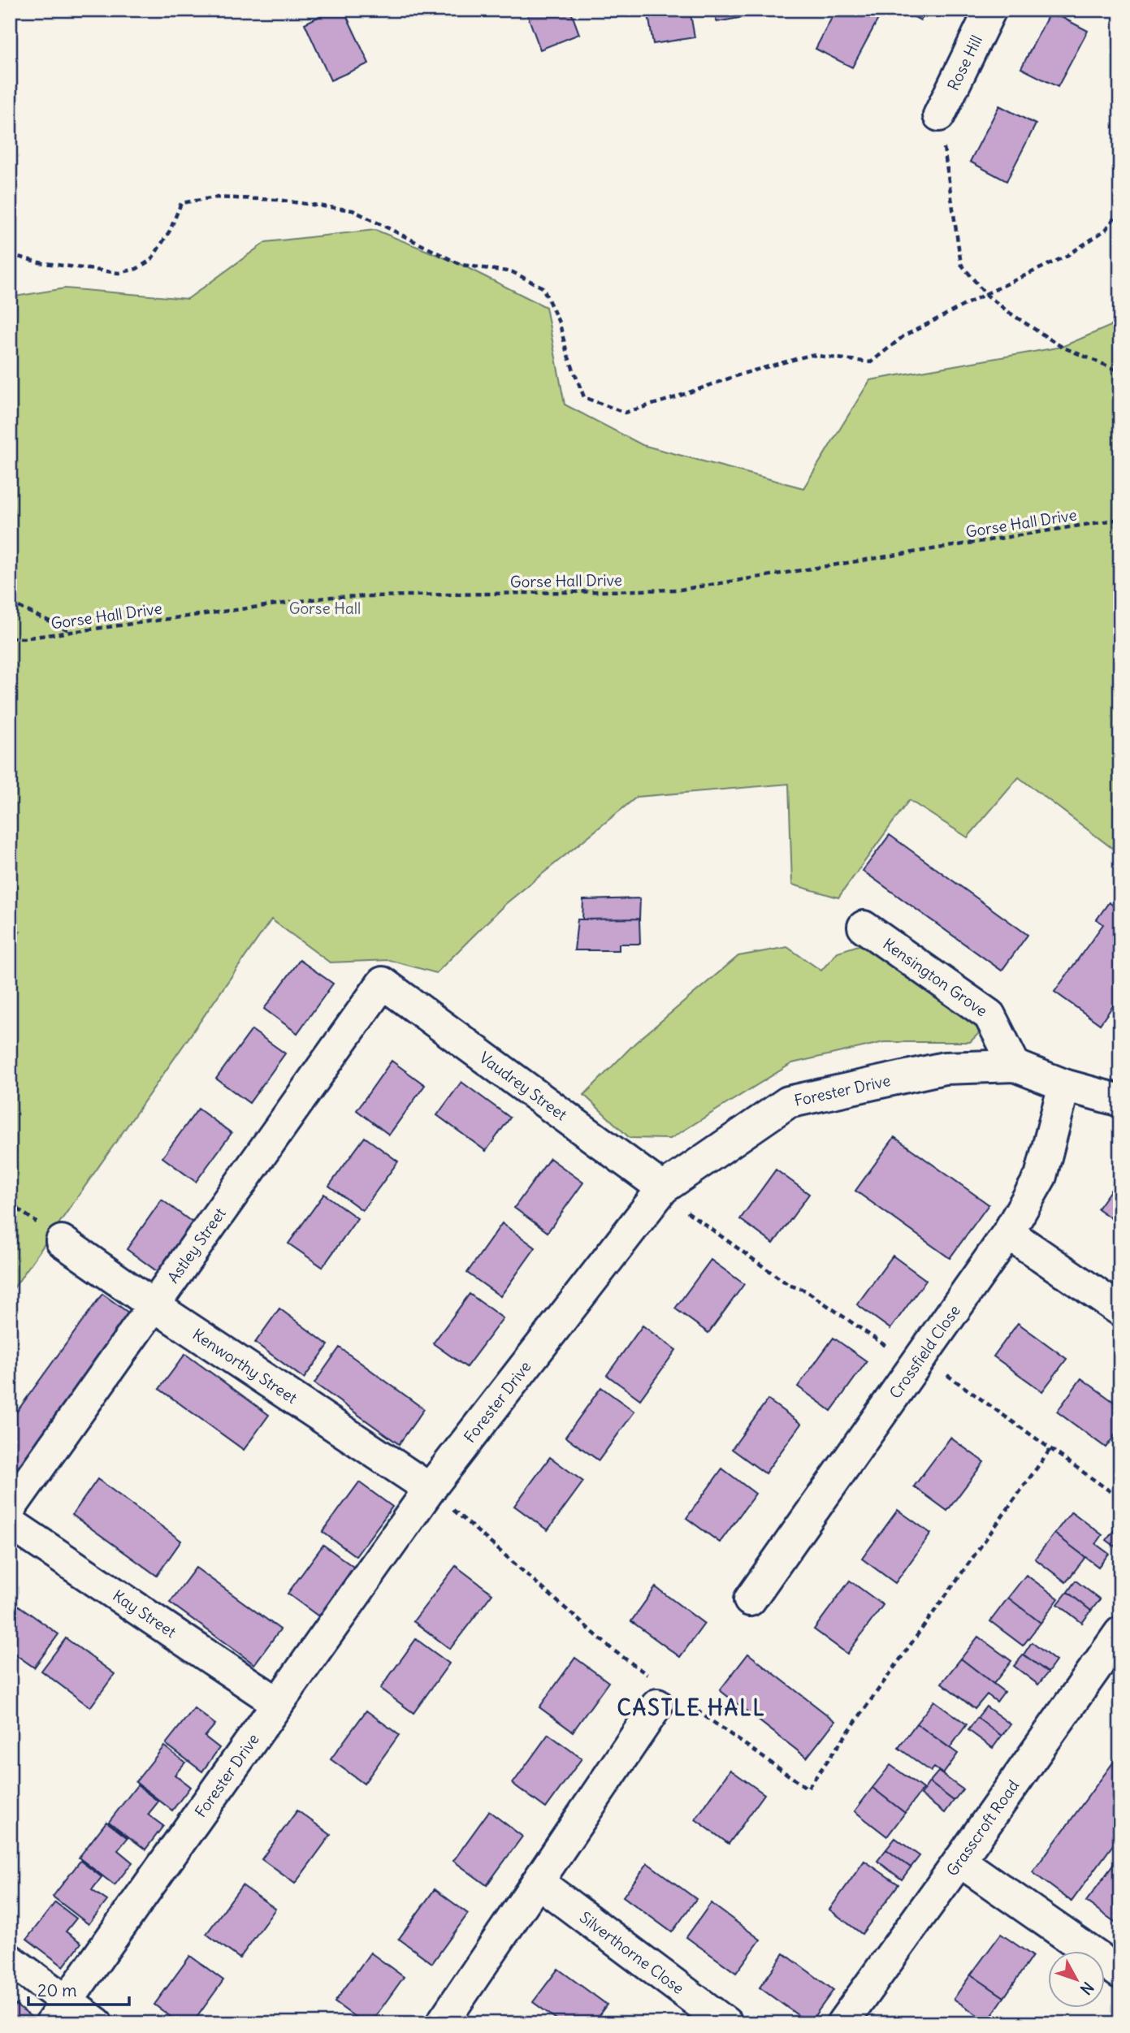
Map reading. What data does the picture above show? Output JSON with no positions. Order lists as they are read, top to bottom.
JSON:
{
  "streets": {
    "street": [
      "Rose Hill",
      "Kensington Grove",
      "Vaudrey Street",
      "Forester Drive",
      "Astley Street",
      "Crossfield Close",
      "Kenworthy Street",
      "Kay Street",
      "Grasscroft Road",
      "Silverthorne Close"
    ],
    "path": ["Gorse Hall Drive"]
  },
  "crossings": [
    ["Kensington Grove", "Forester Drive"],
    ["Vaudrey Street", "Forester Drive"],
    ["Vaudrey Street", "Astley Street"],
    ["Forester Drive", "Crossfield Close"],
    ["Forester Drive", "Kenworthy Street"],
    ["Forester Drive", "Kay Street"],
    ["Astley Street", "Kenworthy Street"]
  ],
  "districts": ["CASTLE HALL"],
  "parks": ["Gorse Hall"],
  "scale_bar": "20 m",
  "north": "bottom right"
}
